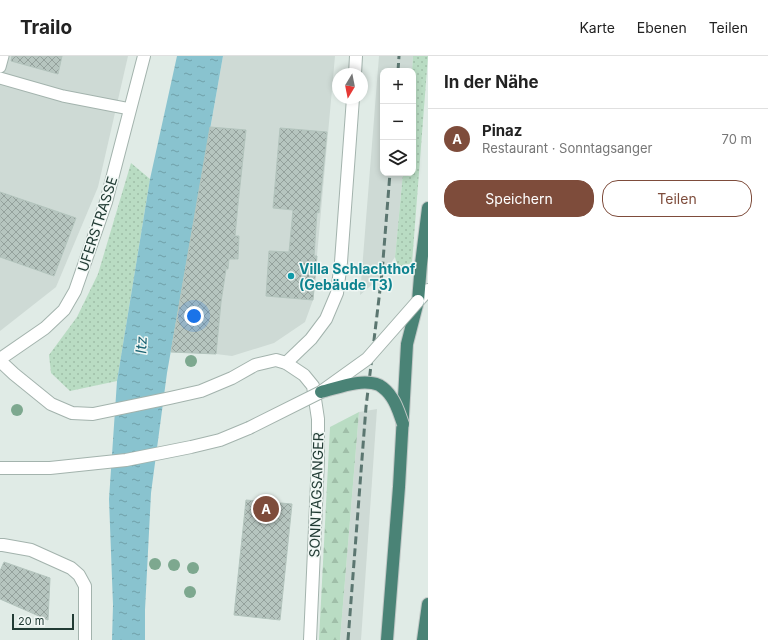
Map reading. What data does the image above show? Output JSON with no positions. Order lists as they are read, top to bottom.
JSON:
{
  "streets": {
    "street": ["UFERSTRASSE", "SONNTAGSANGER"]
  },
  "water": ["Itz"],
  "places": ["Villa Schlachthof (Gebäude T3)"],
  "scale_bar": "20 m",
  "north": "bottom",
  "page": {
    "header": "Trailo",
    "nav": ["Karte", "Ebenen", "Teilen"],
    "heading": "In der Nähe",
    "map_buttons": ["+", "−"],
    "list": [
      {
        "mark": "A",
        "name": "Pinaz",
        "note": "Restaurant · Sonntagsanger",
        "value": "70 m"
      }
    ],
    "buttons": ["Speichern", "Teilen"],
    "pins": "A",
    "scale": "20 m"
  }
}
